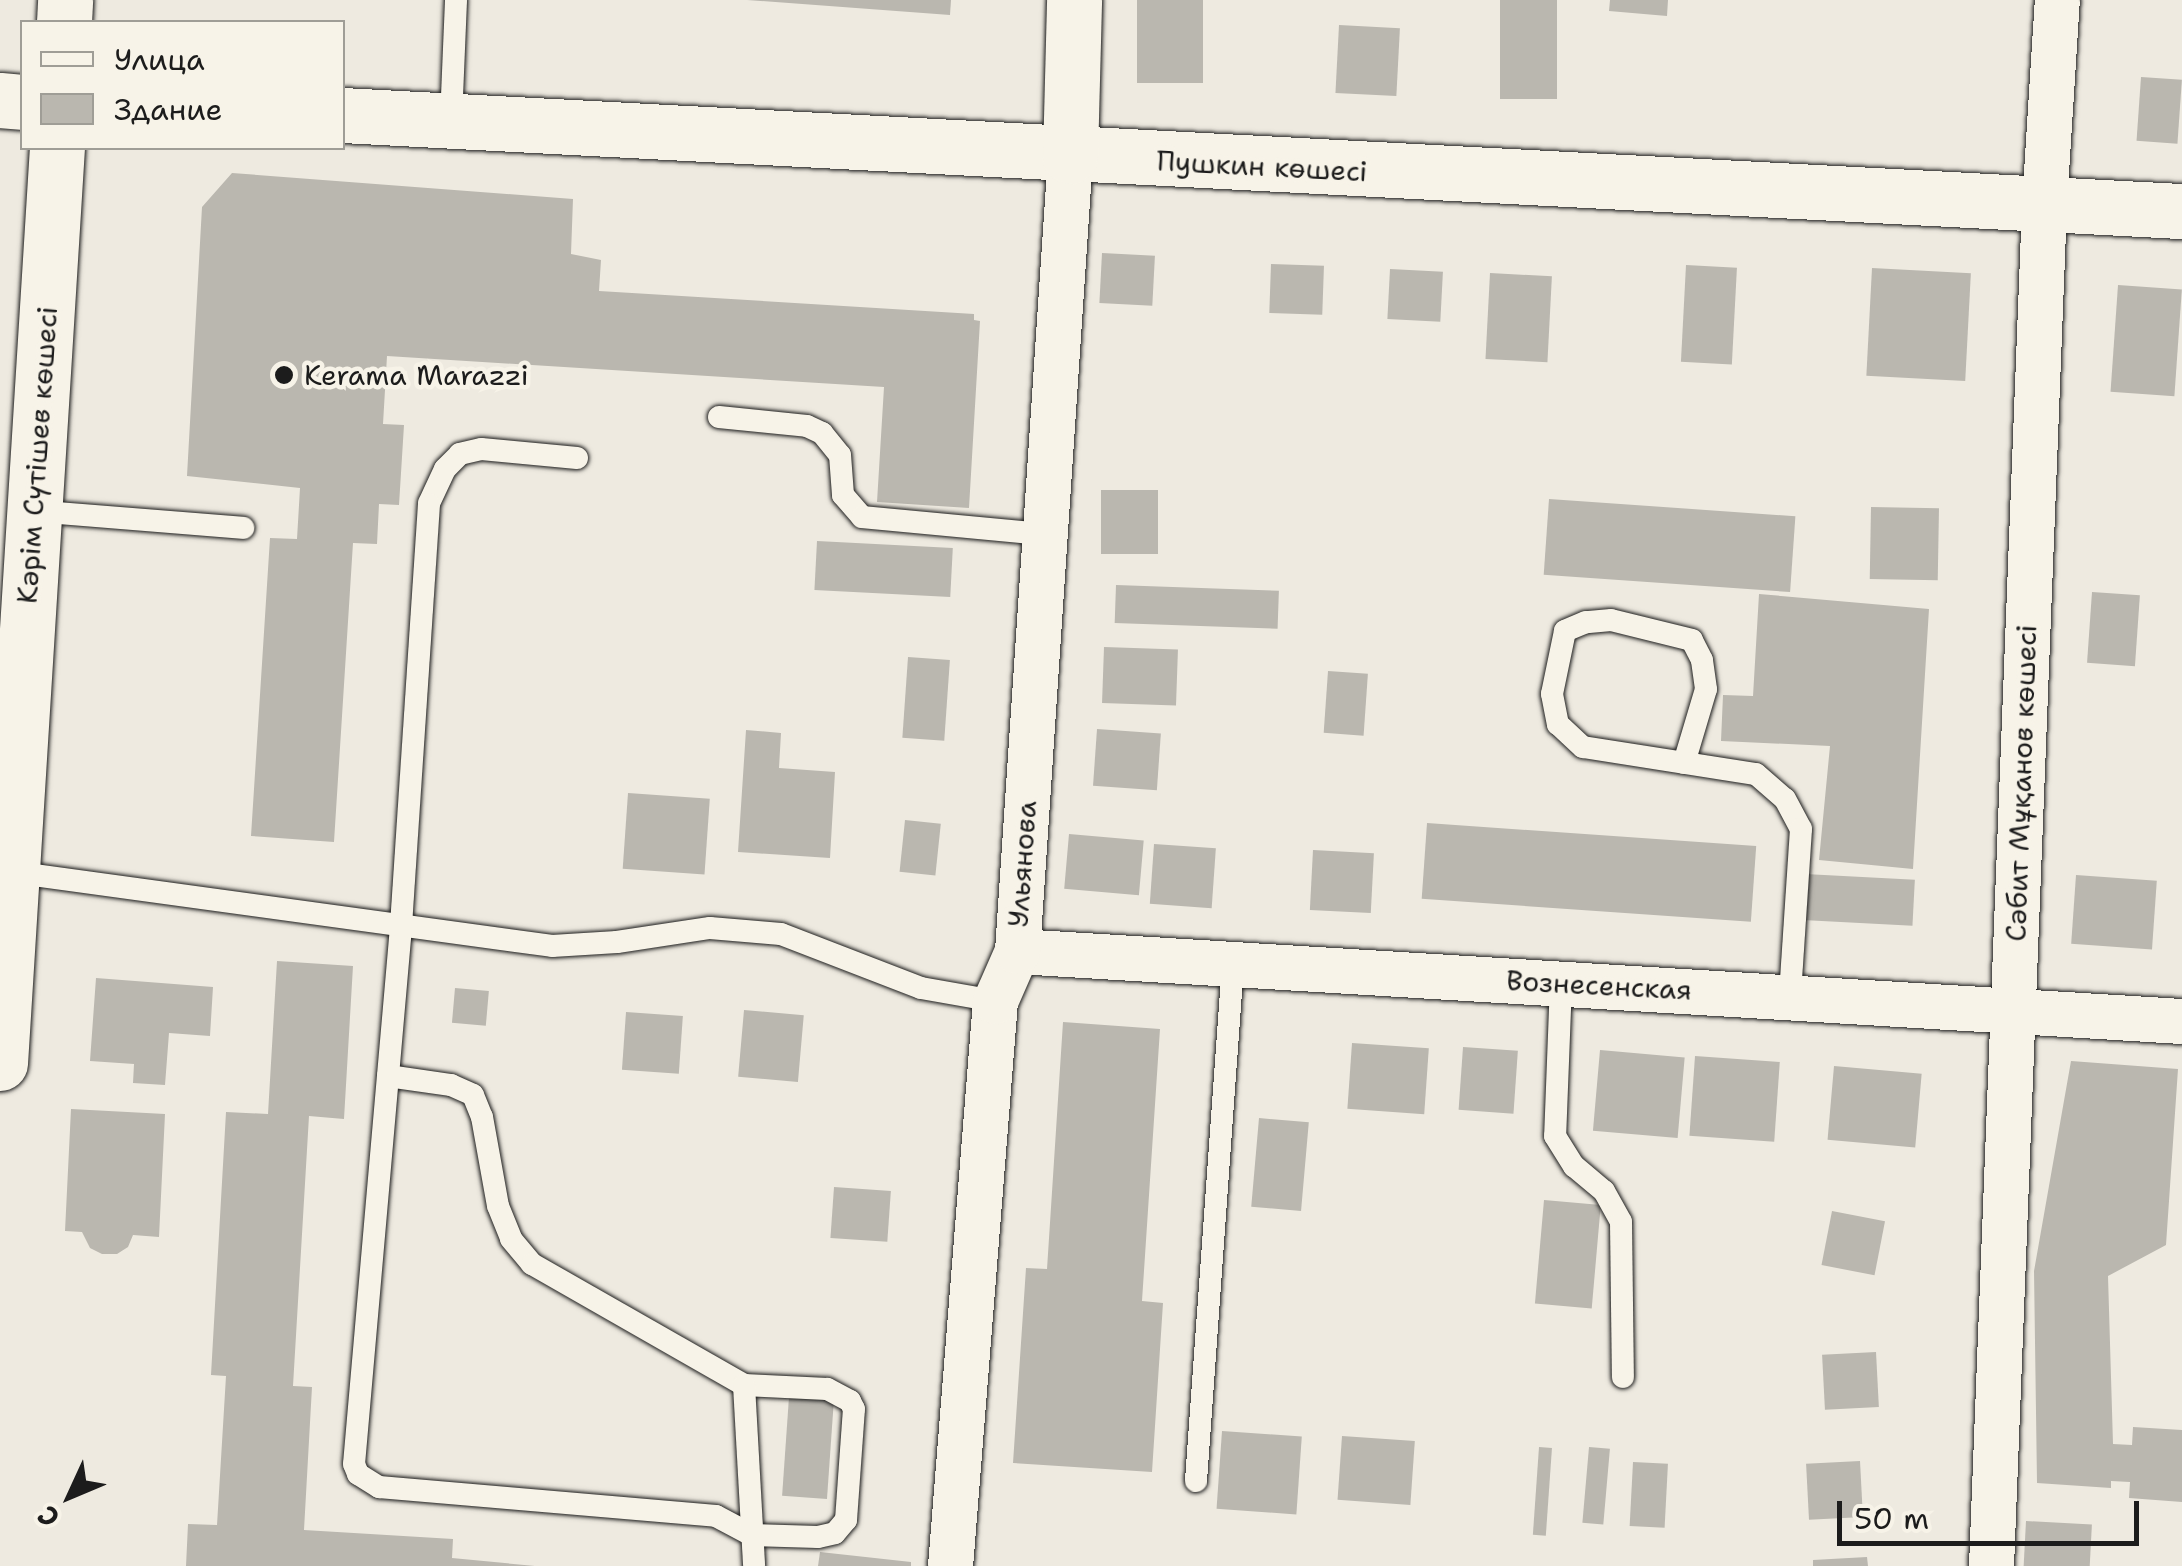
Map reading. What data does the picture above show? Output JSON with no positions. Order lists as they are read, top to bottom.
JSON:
{
  "streets": {
    "street": [
      "Пушкин көшесі",
      "Кәрім Сүтішев көшесі",
      "Сәбит Мұқанов көшесі",
      "Ульянова",
      "Вознесенская"
    ]
  },
  "crossings": [
    ["Пушкин көшесі", "Сәбит Мұқанов көшесі"],
    ["Пушкин көшесі", "Ульянова"],
    ["Сәбит Мұқанов көшесі", "Вознесенская"],
    ["Ульянова", "Вознесенская"]
  ],
  "places": ["Kerama Marazzi"],
  "legend": ["Улица", "Здание"],
  "scale_bar": "50 m",
  "north": "bottom left"
}
